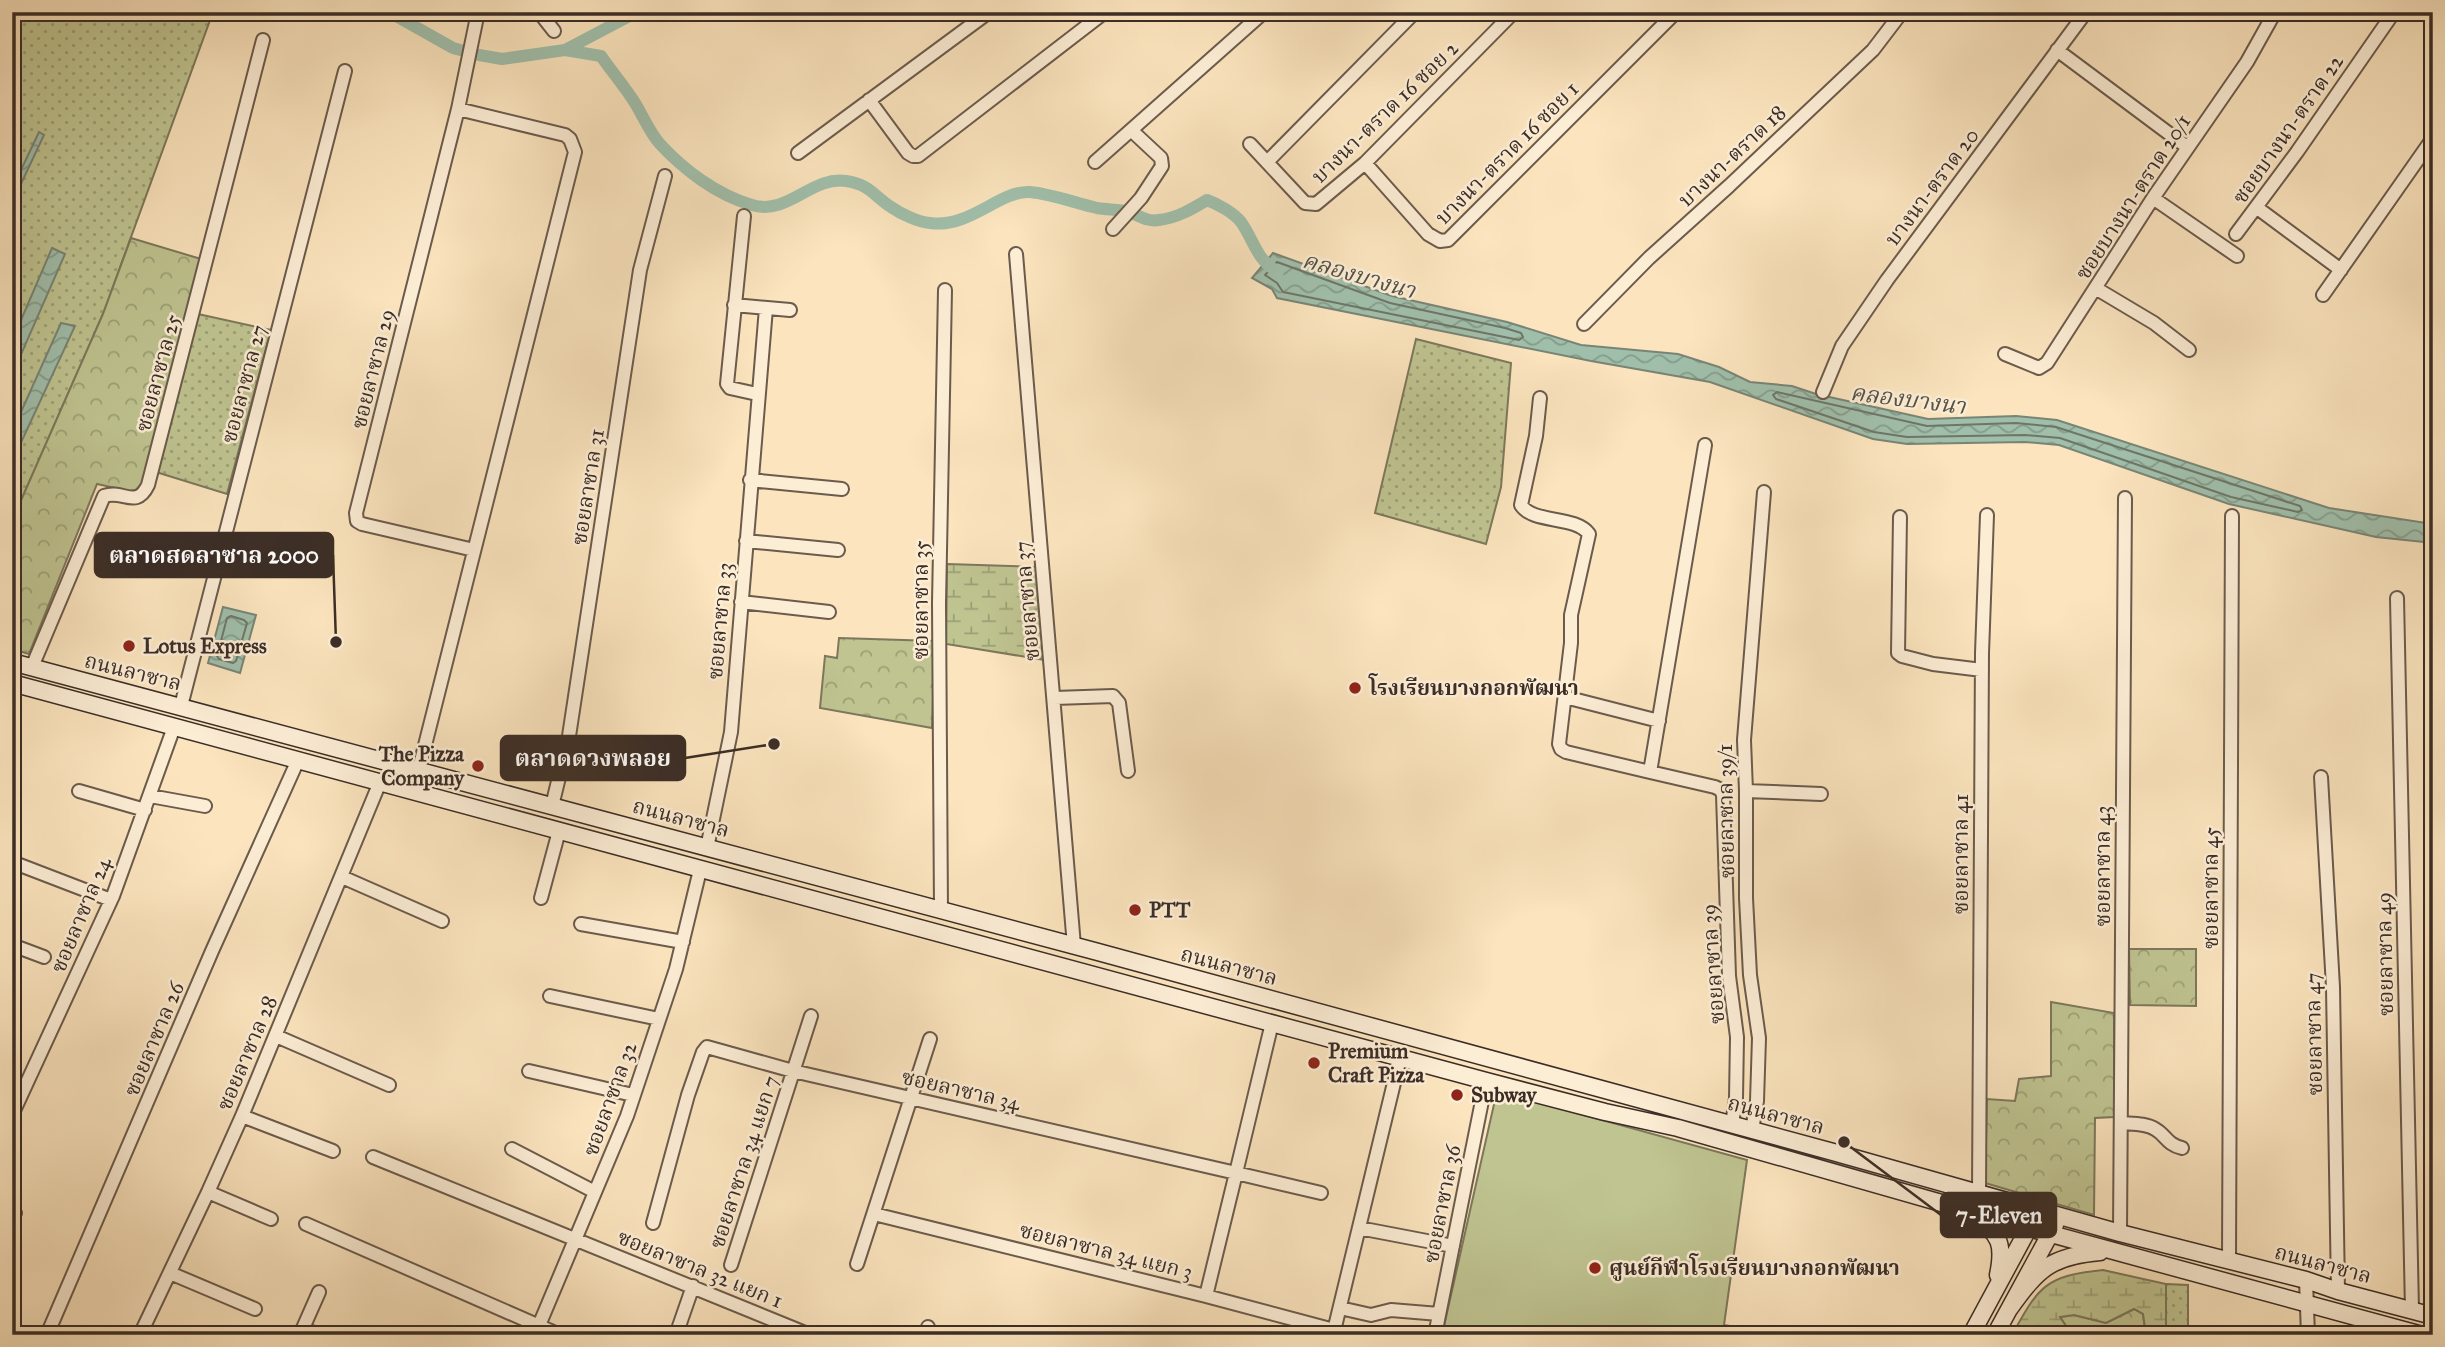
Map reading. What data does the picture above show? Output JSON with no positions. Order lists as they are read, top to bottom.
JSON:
{
  "streets": {
    "street": [
      "บางนา-ตราด 16 ซอย 2",
      "ซอยบางนา-ตราด 22",
      "บางนา-ตราด 16 ซอย 1",
      "บางนา-ตราด 18",
      "บางนา-ตราด 20",
      "ซอยบางนา-ตราด 20/1",
      "ซอยลาซาล 29",
      "ซอยลาซาล 25",
      "ซอยลาซาล 27",
      "ซอยลาซาล 31",
      "ซอยลาซาล 35",
      "ซอยลาซาล 37",
      "ซอยลาซาล 33",
      "ถนนลาซาล",
      "ซอยลาซาล 39/1",
      "ซอยลาซาล 41",
      "ซอยลาซาล 43",
      "ซอยลาซาล 45",
      "ซอยลาซาล 24",
      "ซอยลาซาล 49",
      "ซอยลาซาล 39",
      "ซอยลาซาล 47",
      "ซอยลาซาล 26",
      "ซอยลาซาล 28",
      "ซอยลาซาล 34",
      "ซอยลาซาล 32",
      "ซอยลาซาล 34 แยก 7",
      "ซอยลาซาล 36",
      "ซอยลาซาล 34 แยก 3",
      "ซอยลาซาล 32 แยก 1"
    ]
  },
  "crossings": [
    ["บางนา-ตราด 16 ซอย 2", "บางนา-ตราด 16 ซอย 1"],
    ["ซอยลาซาล 25", "ถนนลาซาล"],
    ["ซอยลาซาล 27", "ถนนลาซาล"],
    ["ซอยลาซาล 31", "ถนนลาซาล"],
    ["ซอยลาซาล 35", "ถนนลาซาล"],
    ["ซอยลาซาล 37", "ถนนลาซาล"],
    ["ซอยลาซาล 33", "ถนนลาซาล"],
    ["ถนนลาซาล", "ซอยลาซาล 39/1"],
    ["ถนนลาซาล", "ซอยลาซาล 41"],
    ["ถนนลาซาล", "ซอยลาซาล 43"],
    ["ถนนลาซาล", "ซอยลาซาล 45"],
    ["ถนนลาซาล", "ซอยลาซาล 24"],
    ["ถนนลาซาล", "ซอยลาซาล 49"],
    ["ถนนลาซาล", "ซอยลาซาล 39"],
    ["ถนนลาซาล", "ซอยลาซาล 47"],
    ["ถนนลาซาล", "ซอยลาซาล 26"],
    ["ถนนลาซาล", "ซอยลาซาล 28"],
    ["ถนนลาซาล", "ซอยลาซาล 32"],
    ["ถนนลาซาล", "ซอยลาซาล 36"],
    ["ซอยลาซาล 34", "ซอยลาซาล 34 แยก 7"],
    ["ซอยลาซาล 34", "ซอยลาซาล 34 แยก 3"],
    ["ซอยลาซาล 32", "ซอยลาซาล 32 แยก 1"]
  ],
  "water": ["คลองบางนา"],
  "places": [
    "ตลาดสดลาซาล 2000",
    "Lotus Express",
    "โรงเรียนบางกอกพัฒนา",
    "ตลาดดวงพลอย",
    "The Pizza Company",
    "PTT",
    "Premium Craft Pizza",
    "Subway",
    "7-Eleven",
    "ศูนย์กีฬาโรงเรียนบางกอกพัฒนา"
  ]
}
